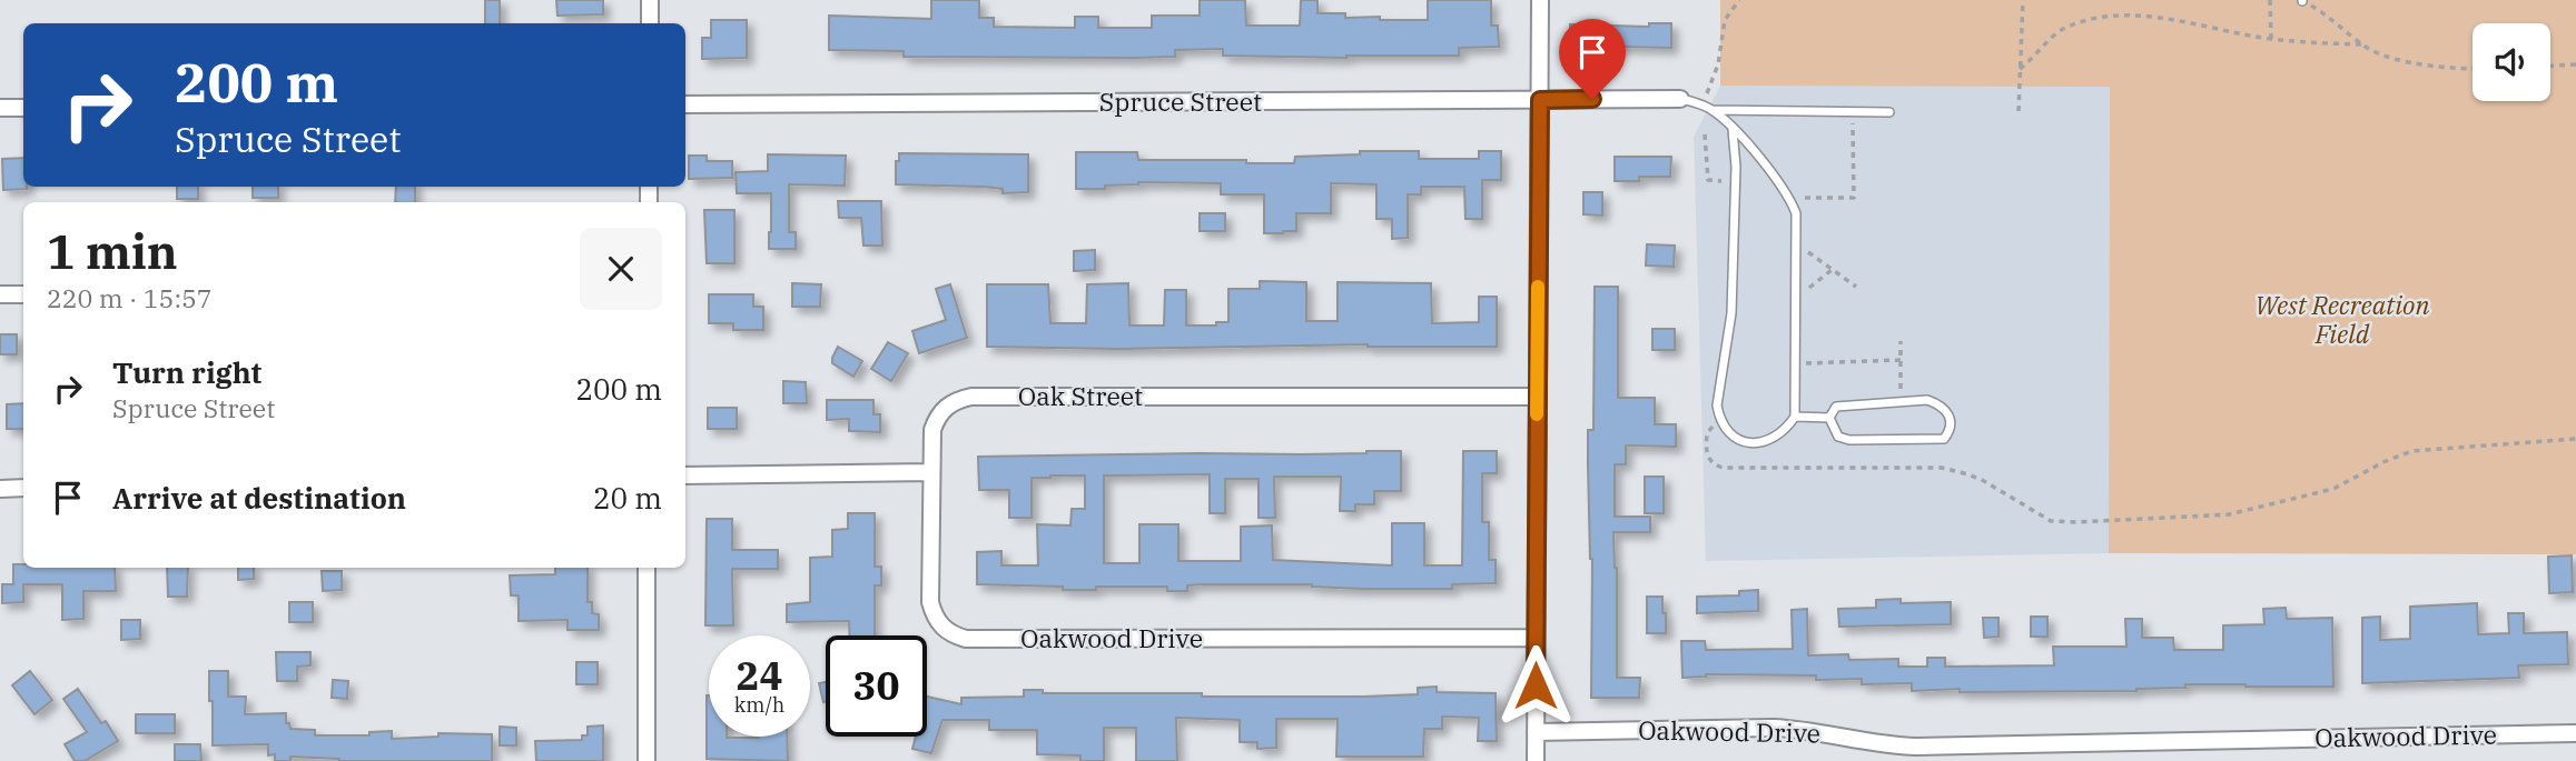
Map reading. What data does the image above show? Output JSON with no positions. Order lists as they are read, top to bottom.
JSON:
{
  "streets": {
    "street": ["Spruce Street", "Oak Street", "Oakwood Drive"]
  },
  "crossings": [
    ["Oak Street", "Oakwood Drive"]
  ],
  "parks": ["West Recreation Field"],
  "page": {
    "turn": ["200 m", "Spruce Street"],
    "heading": ["1 min", "220 m · 15:57"],
    "list": [
      {
        "name": "Turn right",
        "note": "Spruce Street",
        "value": "200 m"
      },
      {
        "name": "Arrive at destination",
        "value": "20 m"
      }
    ],
    "speed": "24 km/h",
    "limit": "30"
  }
}
